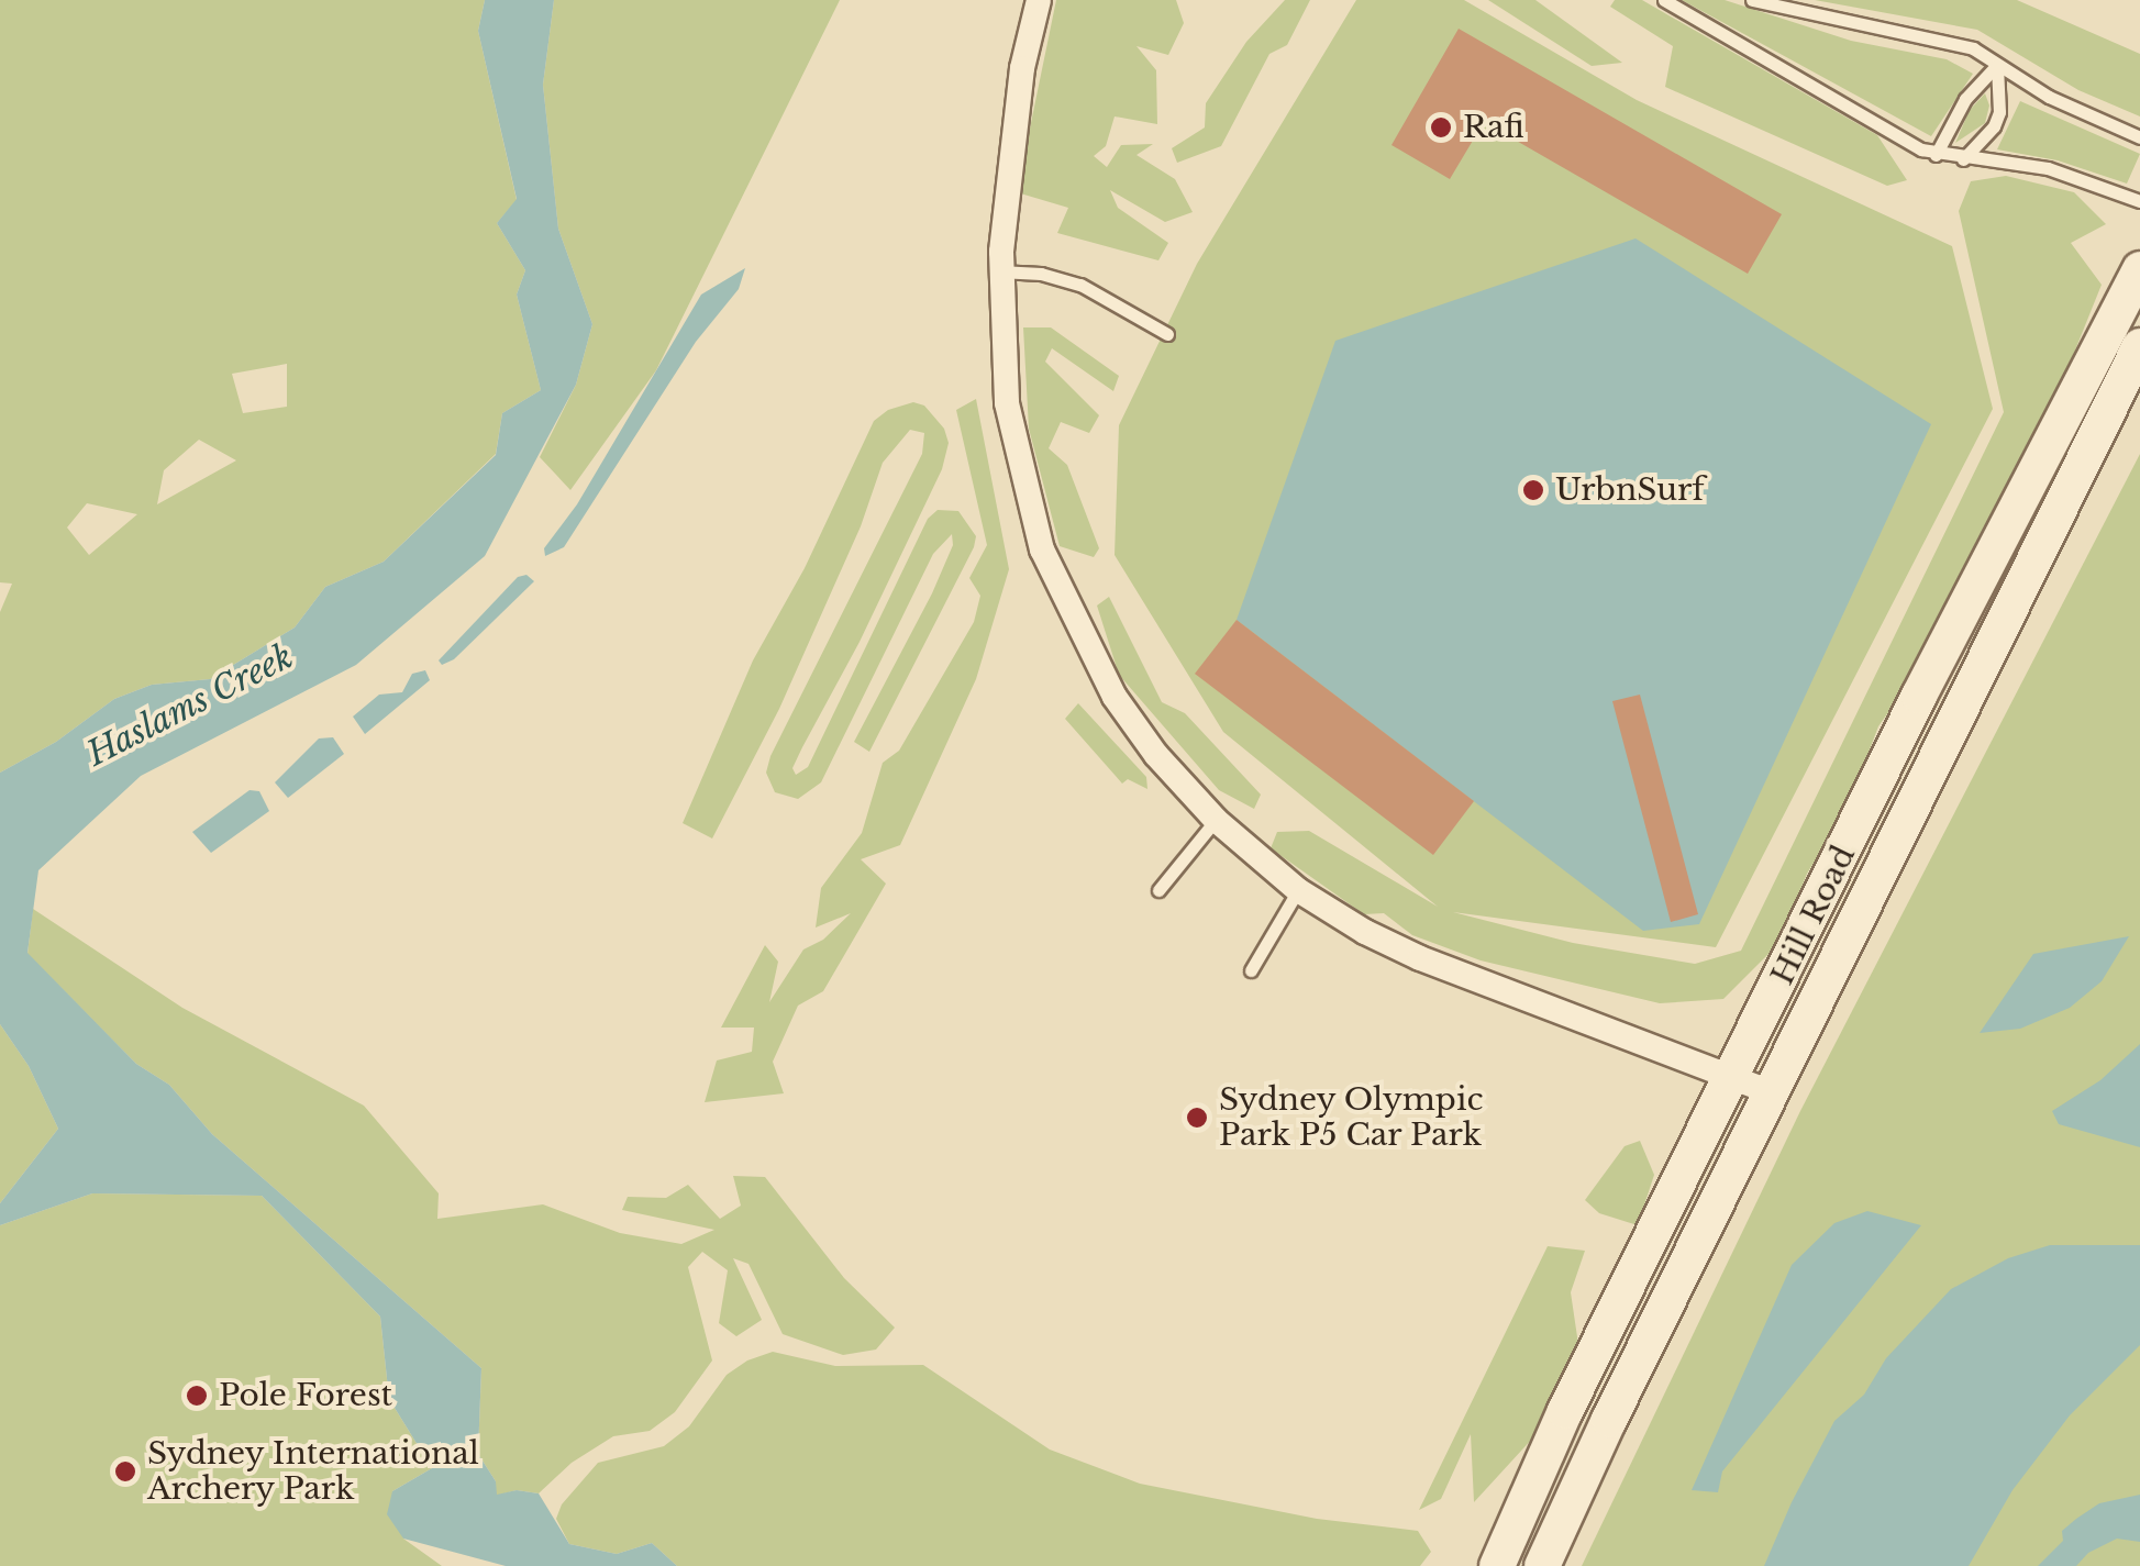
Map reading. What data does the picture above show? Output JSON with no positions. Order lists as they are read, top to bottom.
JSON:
{
  "streets": {
    "street": ["Hill Road"]
  },
  "water": ["Haslams Creek"],
  "places": [
    "Rafi",
    "UrbnSurf",
    "Sydney Olympic Park P5 Car Park",
    "Pole Forest",
    "Sydney International Archery Park"
  ]
}
